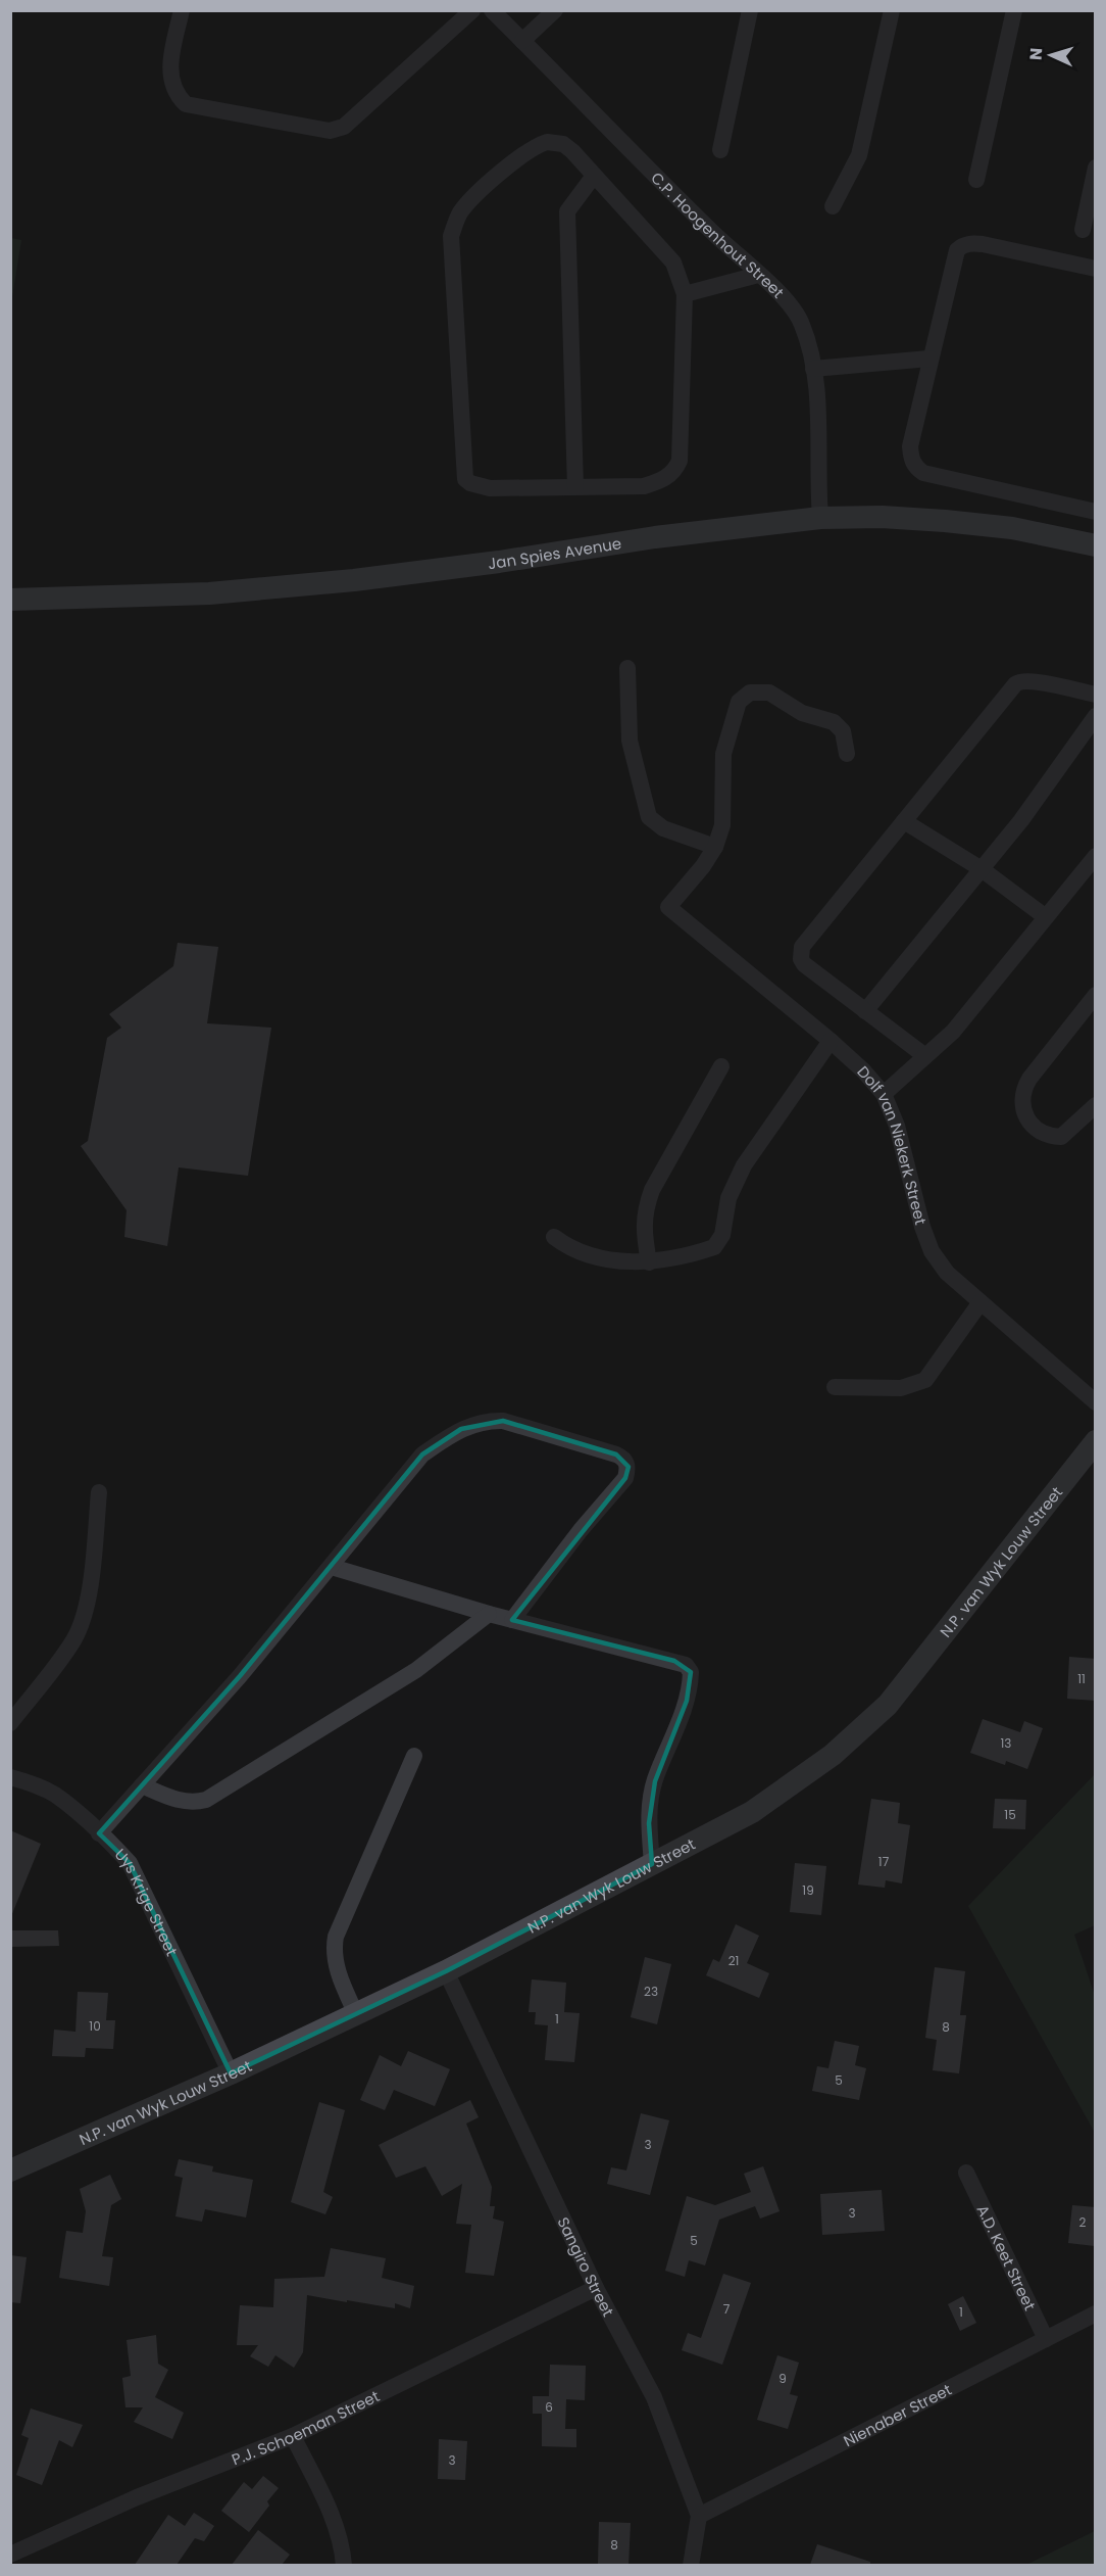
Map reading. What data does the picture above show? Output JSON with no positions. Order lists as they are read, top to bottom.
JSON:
{
  "streets": {
    "street": [
      "C.P. Hoogenhout Street",
      "Jan Spies Avenue",
      "Dolf van Niekerk Street",
      "N.P. van Wyk Louw Street",
      "Uys Krige Street",
      "A.D. Keet Street",
      "Sangiro Street",
      "Nienaber Street",
      "P.J. Schoeman Street"
    ]
  },
  "crossings": [
    ["C.P. Hoogenhout Street", "Jan Spies Avenue"],
    ["N.P. van Wyk Louw Street", "Uys Krige Street"],
    ["N.P. van Wyk Louw Street", "Sangiro Street"],
    ["A.D. Keet Street", "Nienaber Street"],
    ["Sangiro Street", "Nienaber Street"],
    ["Sangiro Street", "P.J. Schoeman Street"]
  ],
  "house_numbers": [
    "11",
    "13",
    "15",
    "17",
    "19",
    "21",
    "23",
    "1",
    "10",
    "8",
    "5",
    "3",
    "3",
    "2",
    "5",
    "7",
    "1",
    "9",
    "6",
    "3",
    "8"
  ],
  "north": "left"
}
